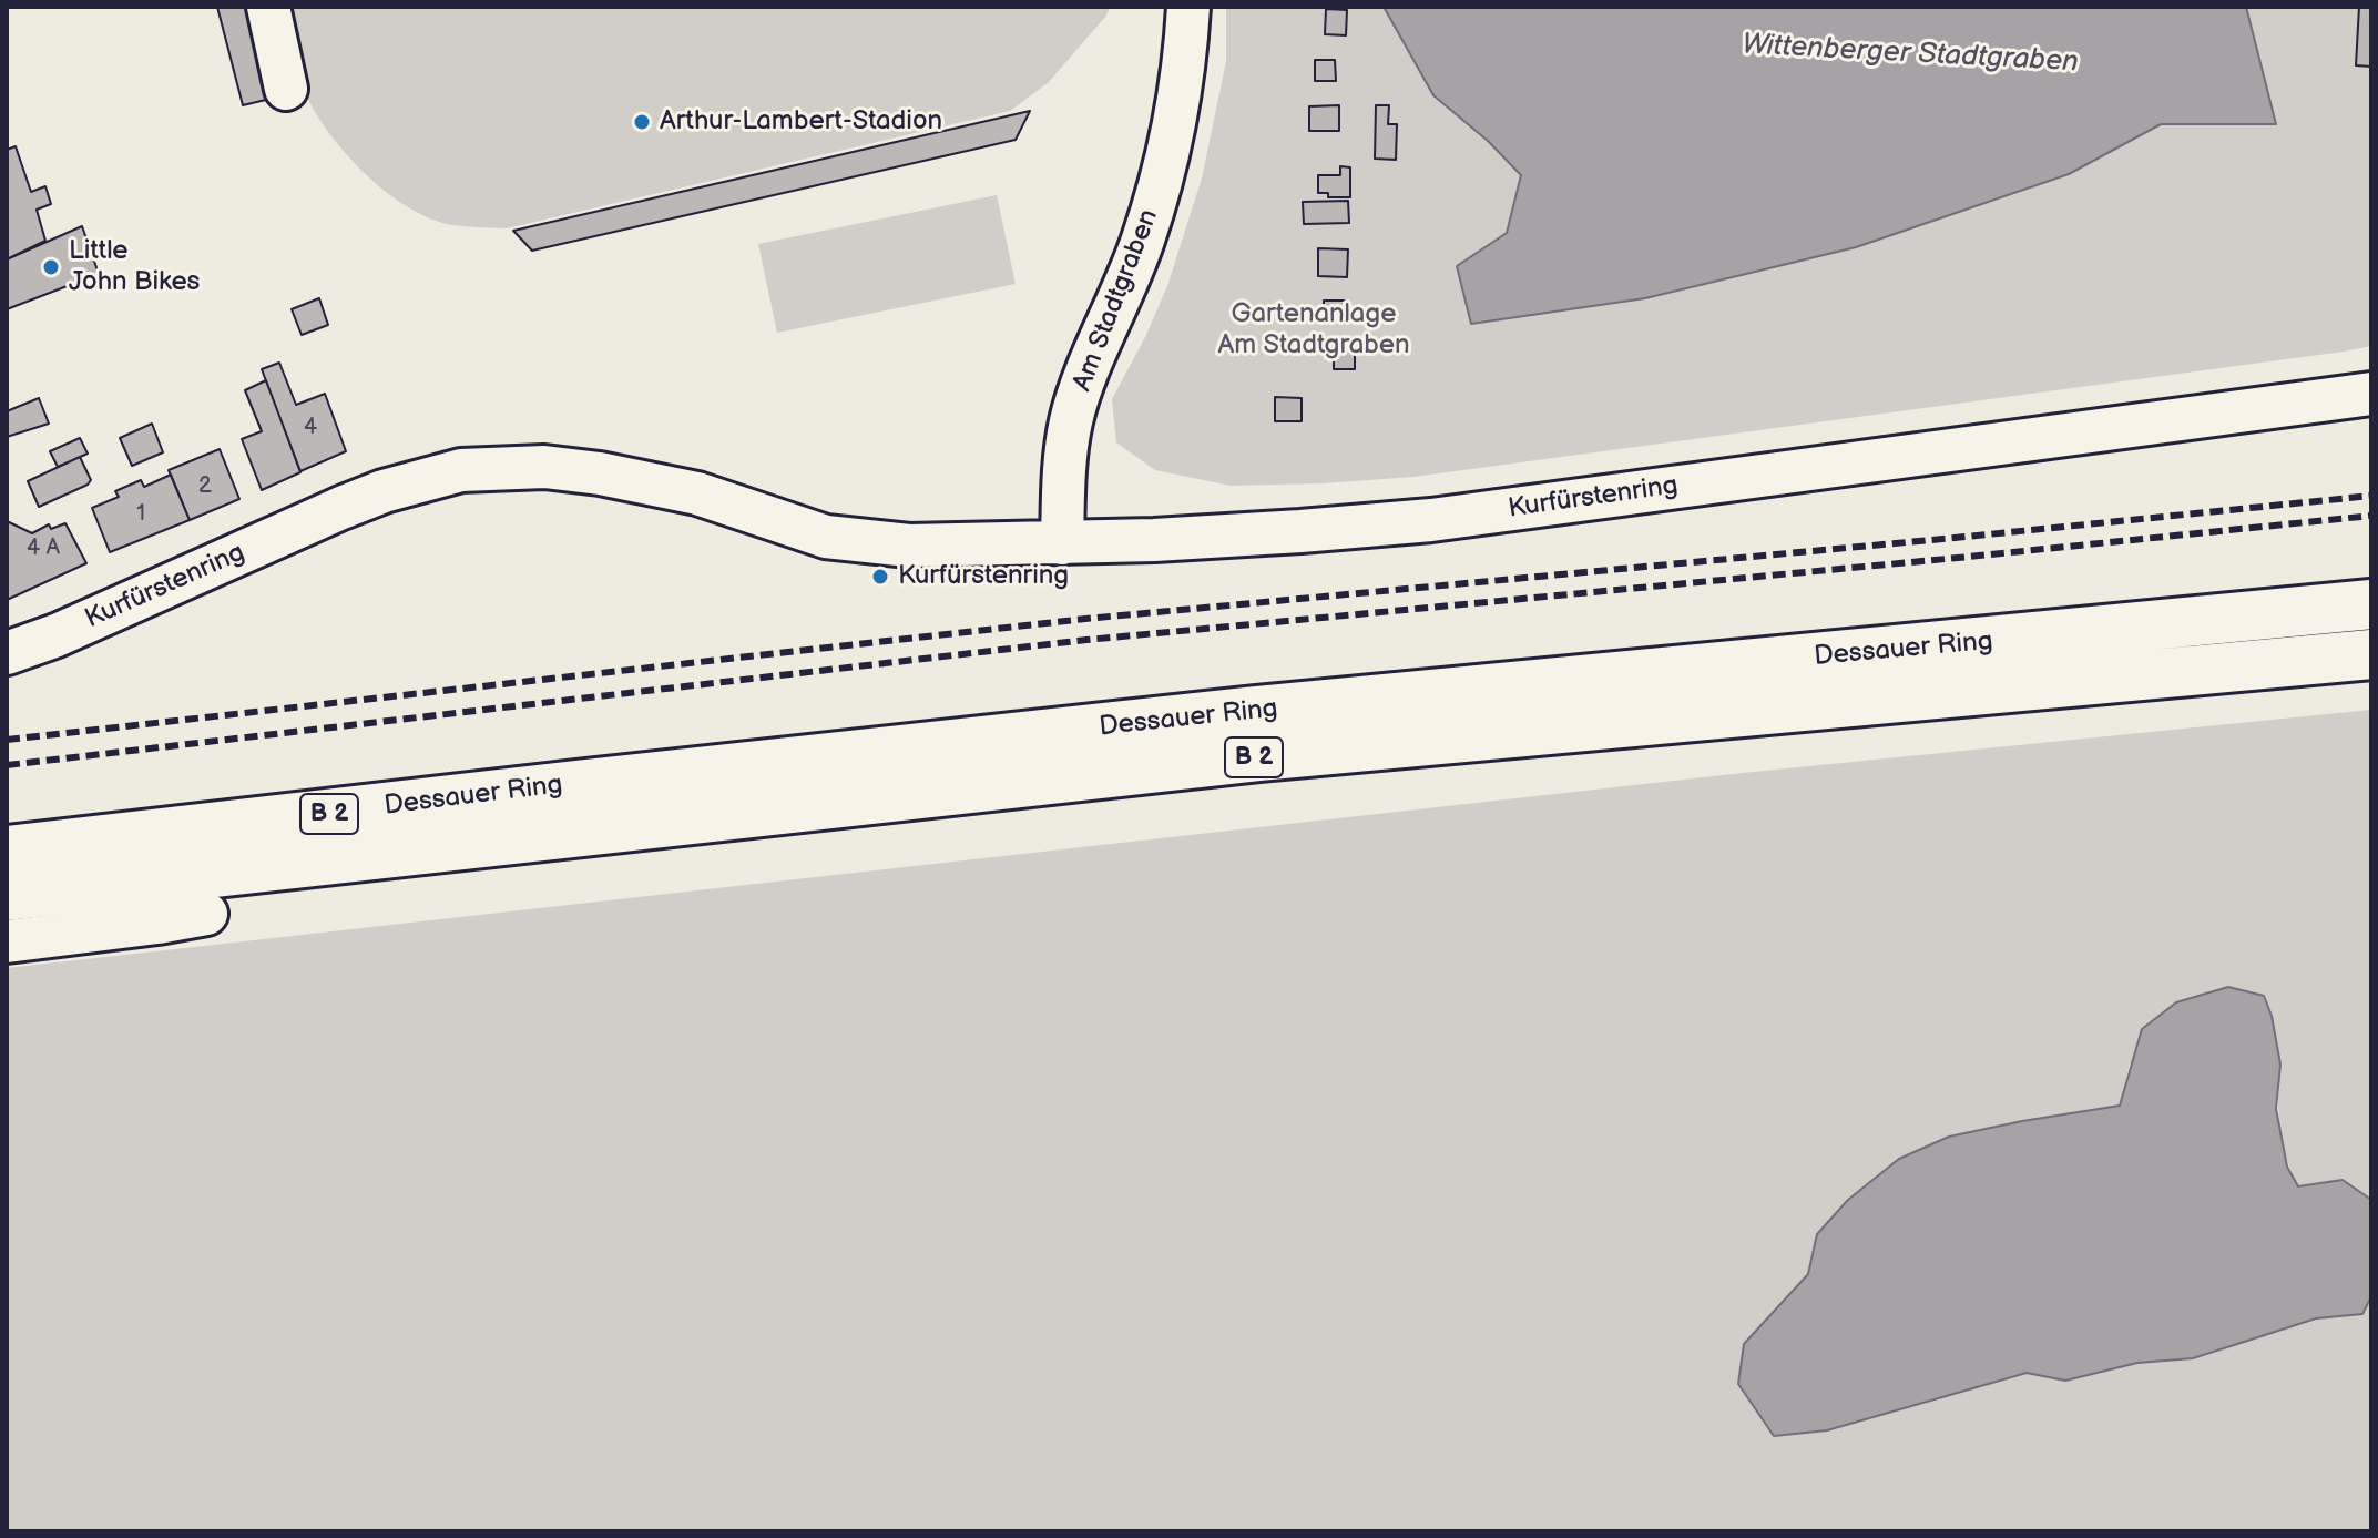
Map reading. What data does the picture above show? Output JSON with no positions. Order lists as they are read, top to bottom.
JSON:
{
  "streets": {
    "main road": ["Dessauer Ring", "B 2"],
    "street": ["Am Stadtgraben", "Kurfürstenring"]
  },
  "crossings": [
    ["Am Stadtgraben", "Kurfürstenring"]
  ],
  "water": ["Wittenberger Stadtgraben"],
  "parks": ["Gartenanlage Am Stadtgraben"],
  "places": ["Arthur-Lambert-Stadion", "Little John Bikes", "Kurfürstenring"],
  "house_numbers": [
    "4",
    "2",
    "1",
    "4 A"
  ]
}
